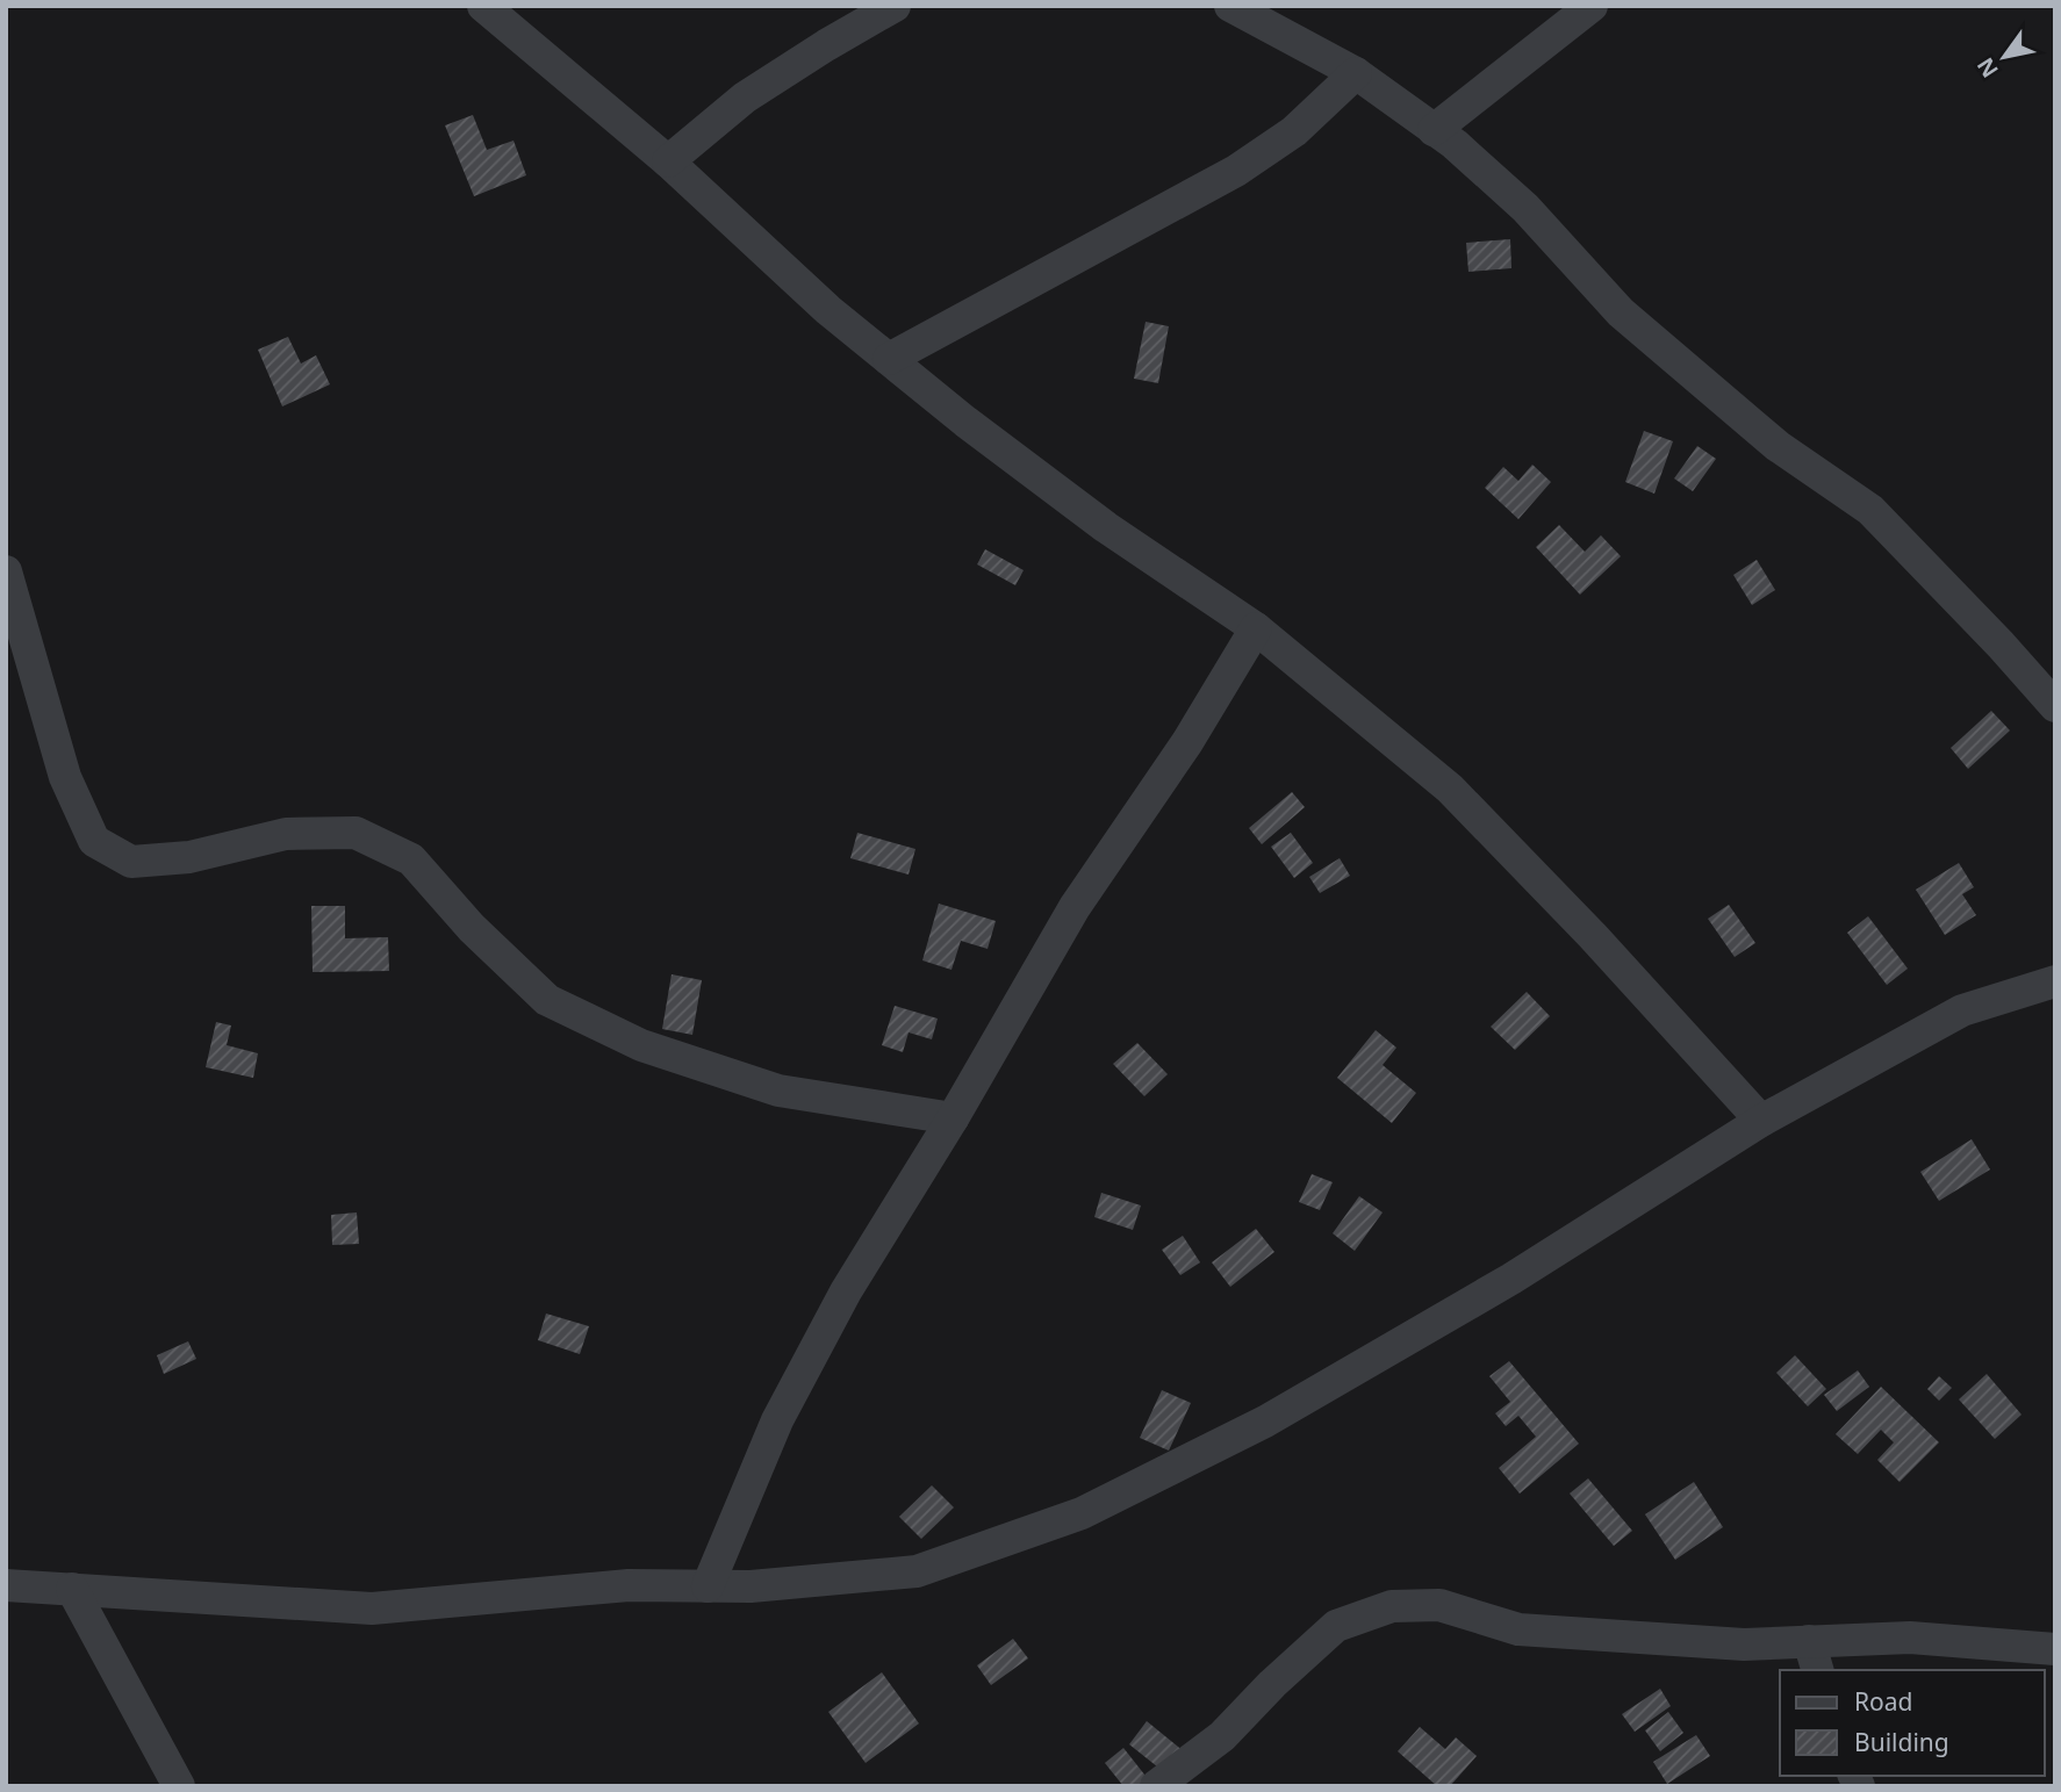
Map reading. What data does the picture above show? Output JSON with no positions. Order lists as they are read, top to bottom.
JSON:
{
  "legend": ["Road", "Building"],
  "north": "bottom left"
}
